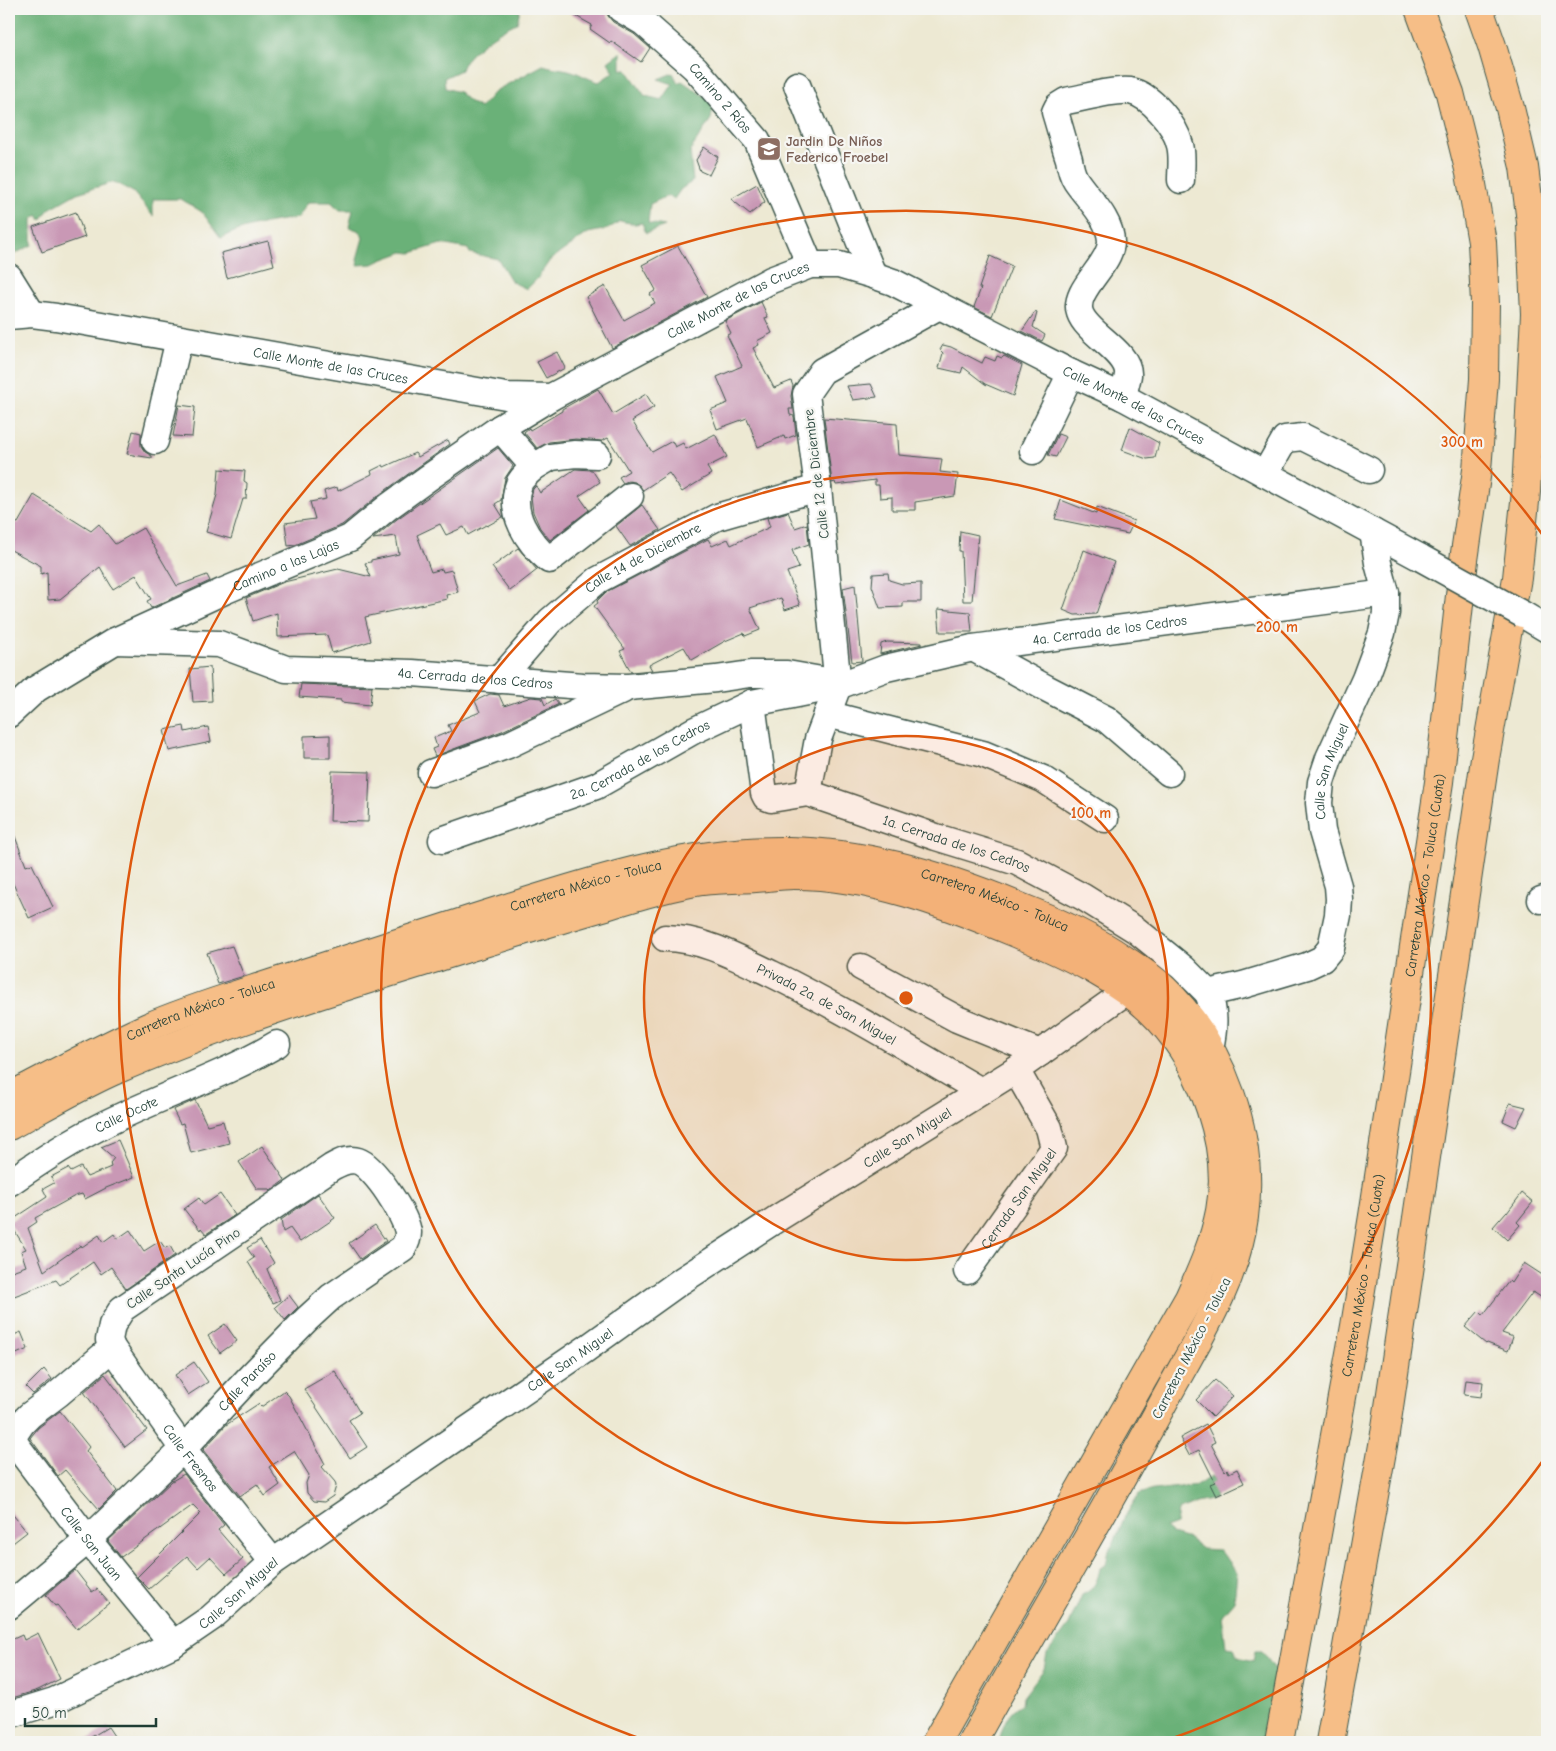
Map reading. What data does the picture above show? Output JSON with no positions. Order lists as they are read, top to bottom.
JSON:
{
  "streets": {
    "main road": ["Carretera México - Toluca (Cuota)", "Carretera México - Toluca"],
    "street": [
      "Camino 2 Ríos",
      "Calle Monte de las Cruces",
      "Calle 12 de Diciembre",
      "Calle 14 de Diciembre",
      "Camino a las Lajas",
      "4a. Cerrada de los Cedros",
      "2a. Cerrada de los Cedros",
      "Calle San Miguel",
      "1a. Cerrada de los Cedros",
      "Privada 2a. de San Miguel",
      "Calle Ocote",
      "Cerrada San Miguel",
      "Calle Santa Lucía Pino",
      "Calle Paraíso",
      "Calle Fresnos",
      "Calle San Juan"
    ]
  },
  "crossings": [
    ["Camino 2 Ríos", "Calle Monte de las Cruces"],
    ["Calle Monte de las Cruces", "Calle 12 de Diciembre"],
    ["Calle Monte de las Cruces", "Camino a las Lajas"],
    ["Calle Monte de las Cruces", "Calle San Miguel"],
    ["Calle 12 de Diciembre", "Calle 14 de Diciembre"],
    ["Calle 12 de Diciembre", "4a. Cerrada de los Cedros"],
    ["Calle 12 de Diciembre", "2a. Cerrada de los Cedros"],
    ["Calle 14 de Diciembre", "4a. Cerrada de los Cedros"],
    ["Camino a las Lajas", "4a. Cerrada de los Cedros"],
    ["4a. Cerrada de los Cedros", "2a. Cerrada de los Cedros"],
    ["4a. Cerrada de los Cedros", "Calle San Miguel"],
    ["2a. Cerrada de los Cedros", "1a. Cerrada de los Cedros"],
    ["Calle San Miguel", "1a. Cerrada de los Cedros"],
    ["Calle San Miguel", "Carretera México - Toluca"],
    ["Calle San Miguel", "Privada 2a. de San Miguel"],
    ["Calle San Miguel", "Cerrada San Miguel"],
    ["Calle San Miguel", "Calle Fresnos"],
    ["Calle San Miguel", "Calle San Juan"],
    ["Calle Santa Lucía Pino", "Calle Paraíso"],
    ["Calle Santa Lucía Pino", "Calle Fresnos"],
    ["Calle Paraíso", "Calle Fresnos"],
    ["Calle Paraíso", "Calle San Juan"]
  ],
  "places": {
    "school or university": ["Jardin De Niños Federico Froebel"]
  },
  "scale_bar": "50 m",
  "rings": ["300 m", "200 m", "100 m"]
}
